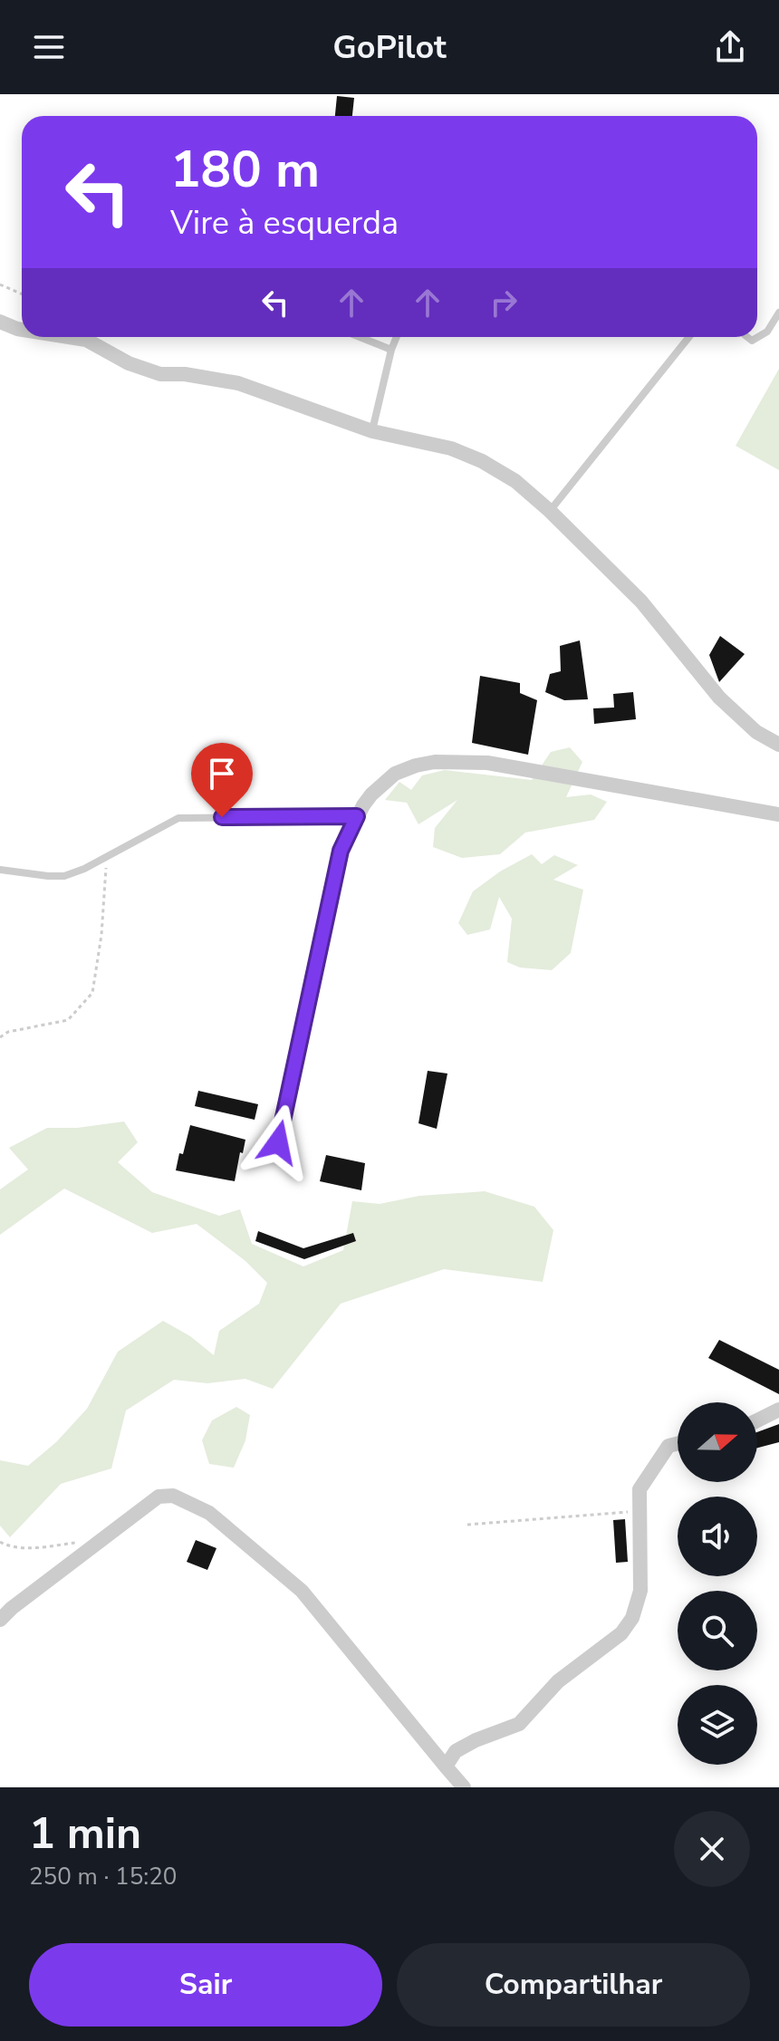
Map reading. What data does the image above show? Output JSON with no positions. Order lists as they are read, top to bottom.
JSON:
{
  "north": "right",
  "page": {
    "header": "GoPilot",
    "turn": ["180 m", "Vire à esquerda"],
    "heading": ["1 min", "250 m · 15:20"],
    "buttons": ["Sair", "Compartilhar"]
  }
}
